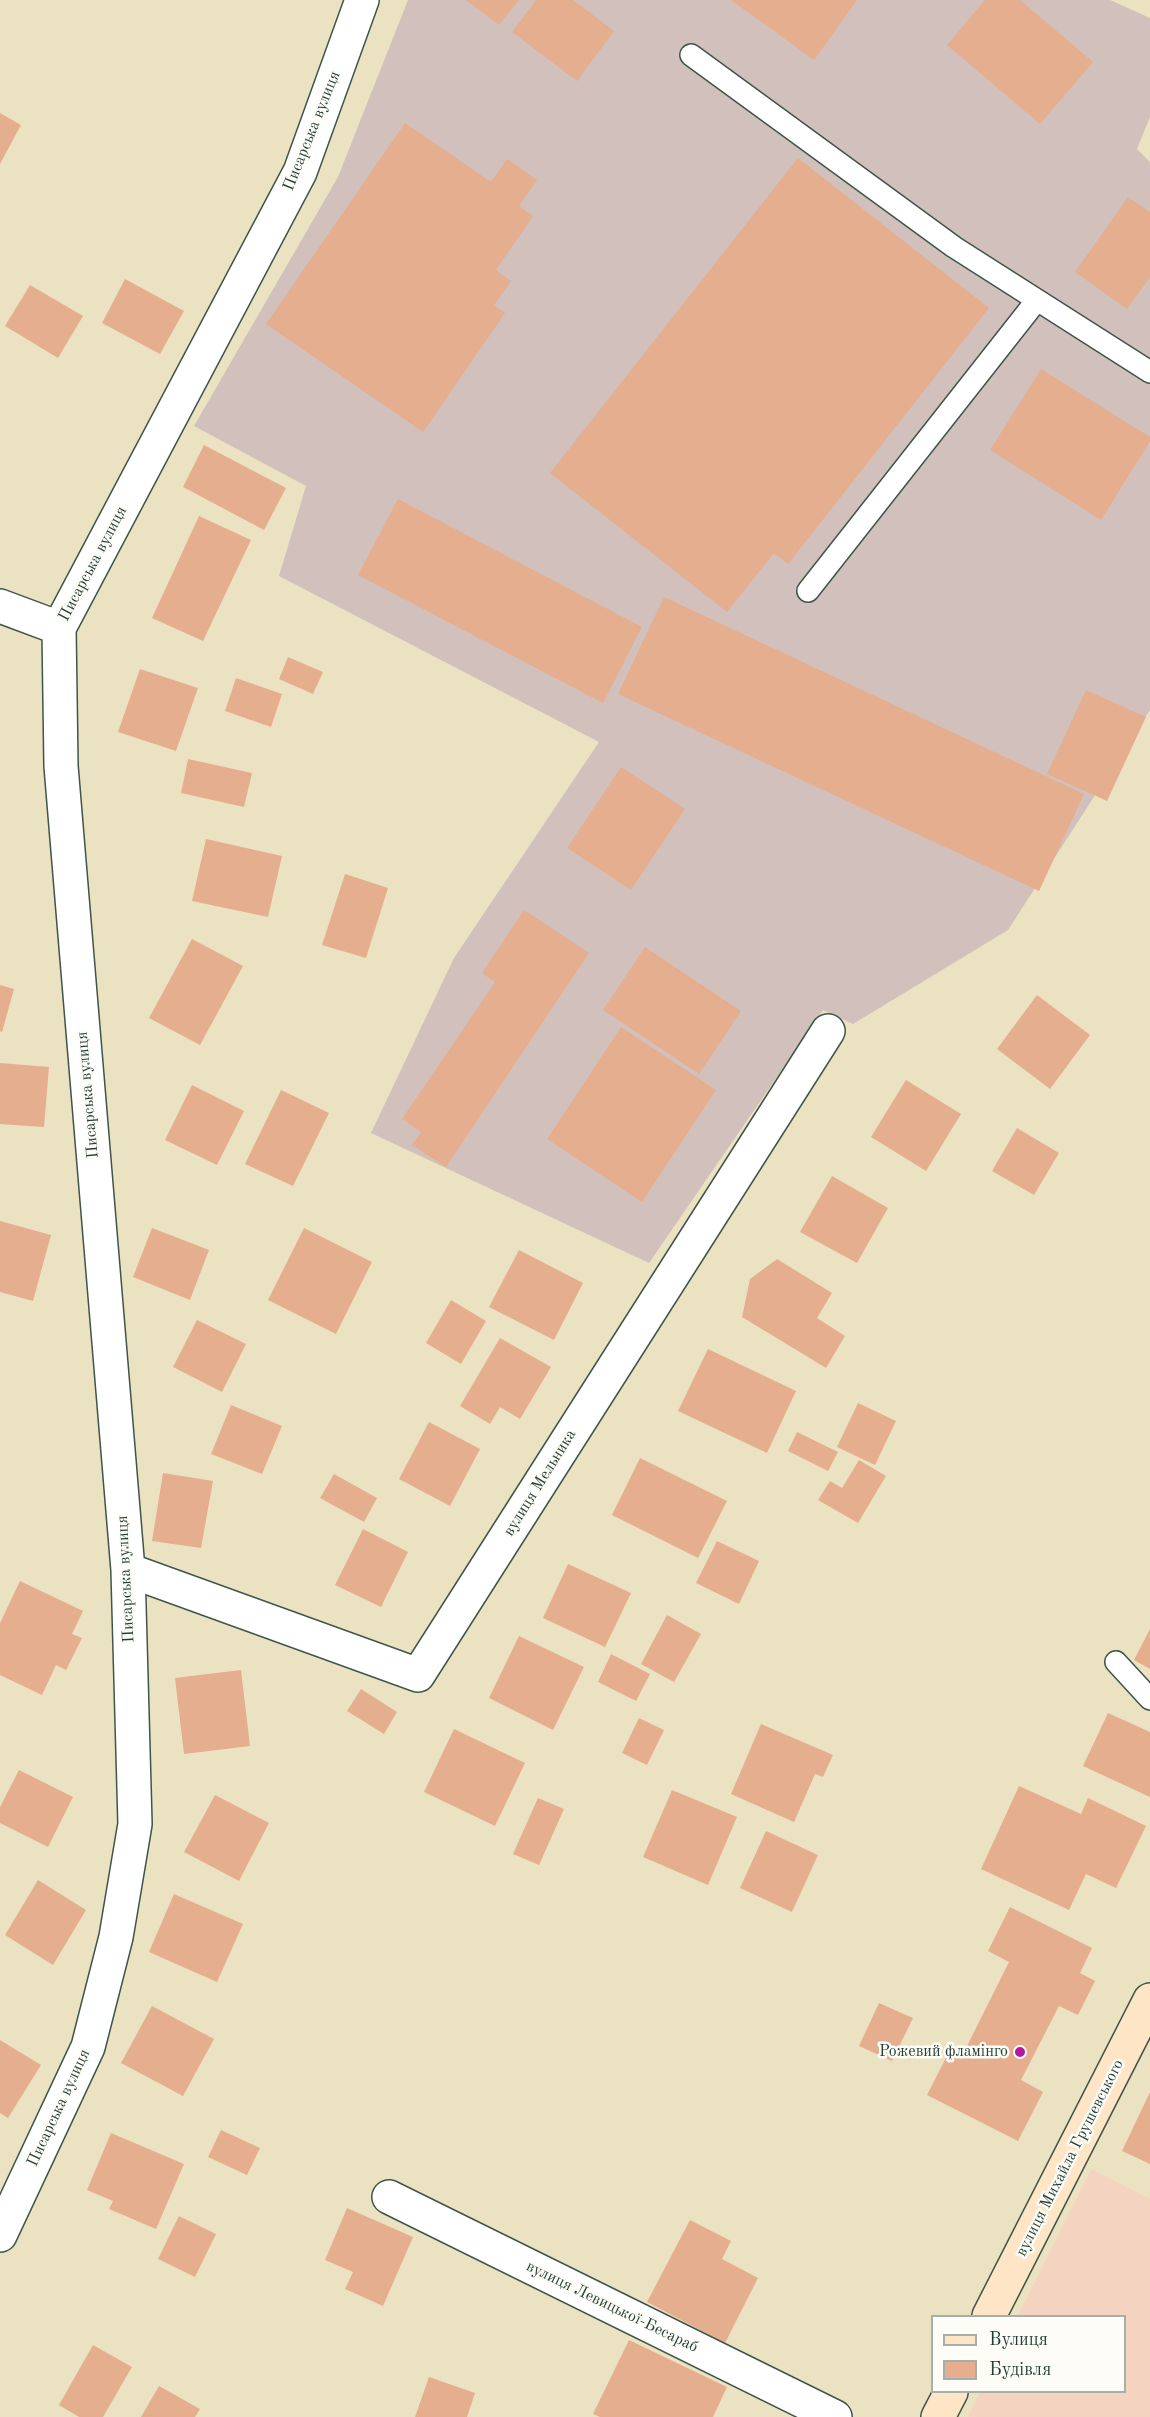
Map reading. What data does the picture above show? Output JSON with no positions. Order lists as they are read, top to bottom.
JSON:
{
  "streets": {
    "main road": ["вулиця Михайла Грушевського"],
    "street": ["Писарська вулиця", "вулиця Мельника", "вулиця Левицької-Бесараб"]
  },
  "crossings": [
    ["Писарська вулиця", "вулиця Мельника"]
  ],
  "places": ["Рожевий фламінго"],
  "legend": ["Вулиця", "Будівля"]
}
